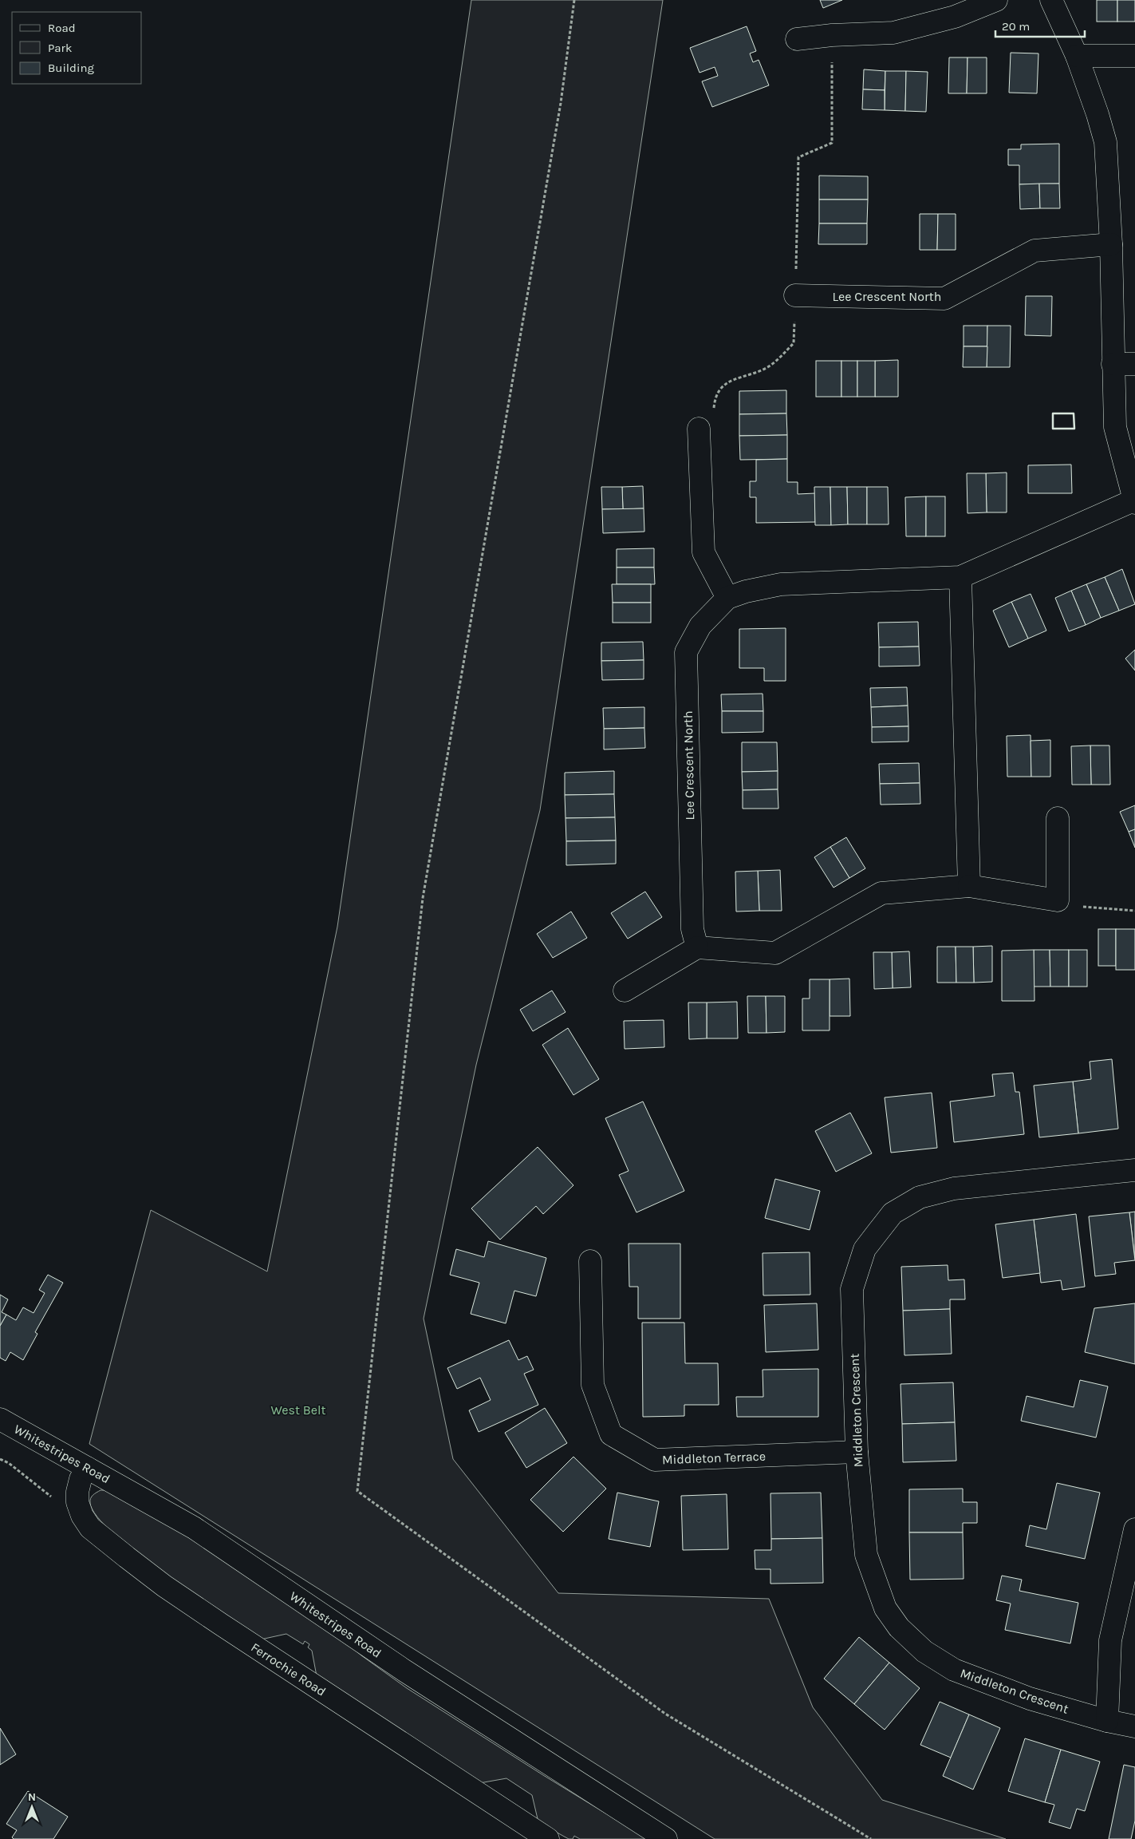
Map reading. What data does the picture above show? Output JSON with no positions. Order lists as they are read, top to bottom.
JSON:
{
  "streets": {
    "street": [
      "Lee Crescent North",
      "Middleton Crescent",
      "Whitestripes Road",
      "Middleton Terrace",
      "Ferrochie Road"
    ]
  },
  "crossings": [
    ["Middleton Crescent", "Middleton Terrace"]
  ],
  "parks": ["West Belt"],
  "legend": ["Road", "Park", "Building"],
  "scale_bar": "20 m",
  "north": "top"
}
